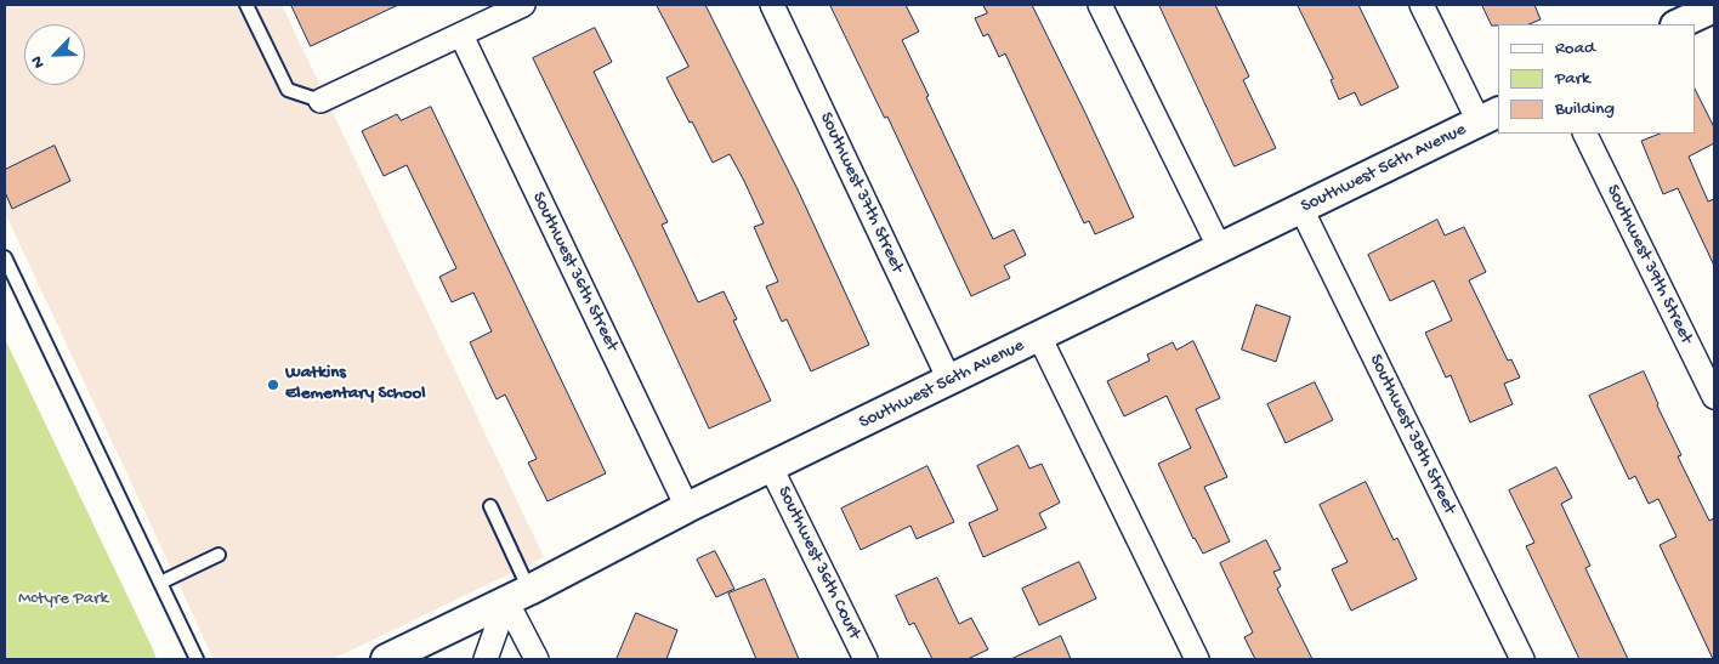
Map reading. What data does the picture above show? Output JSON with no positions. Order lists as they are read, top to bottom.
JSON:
{
  "streets": {
    "street": [
      "Southwest 56th Avenue",
      "Southwest 37th Street",
      "Southwest 39th Street",
      "Southwest 36th Street",
      "Southwest 38th Street",
      "Southwest 36th Court"
    ]
  },
  "crossings": [
    ["Southwest 56th Avenue", "Southwest 37th Street"],
    ["Southwest 56th Avenue", "Southwest 36th Street"],
    ["Southwest 56th Avenue", "Southwest 38th Street"],
    ["Southwest 56th Avenue", "Southwest 36th Court"]
  ],
  "parks": ["Mctyre Park"],
  "places": ["Watkins Elementary School"],
  "legend": ["Road", "Park", "Building"],
  "north": "bottom left"
}
